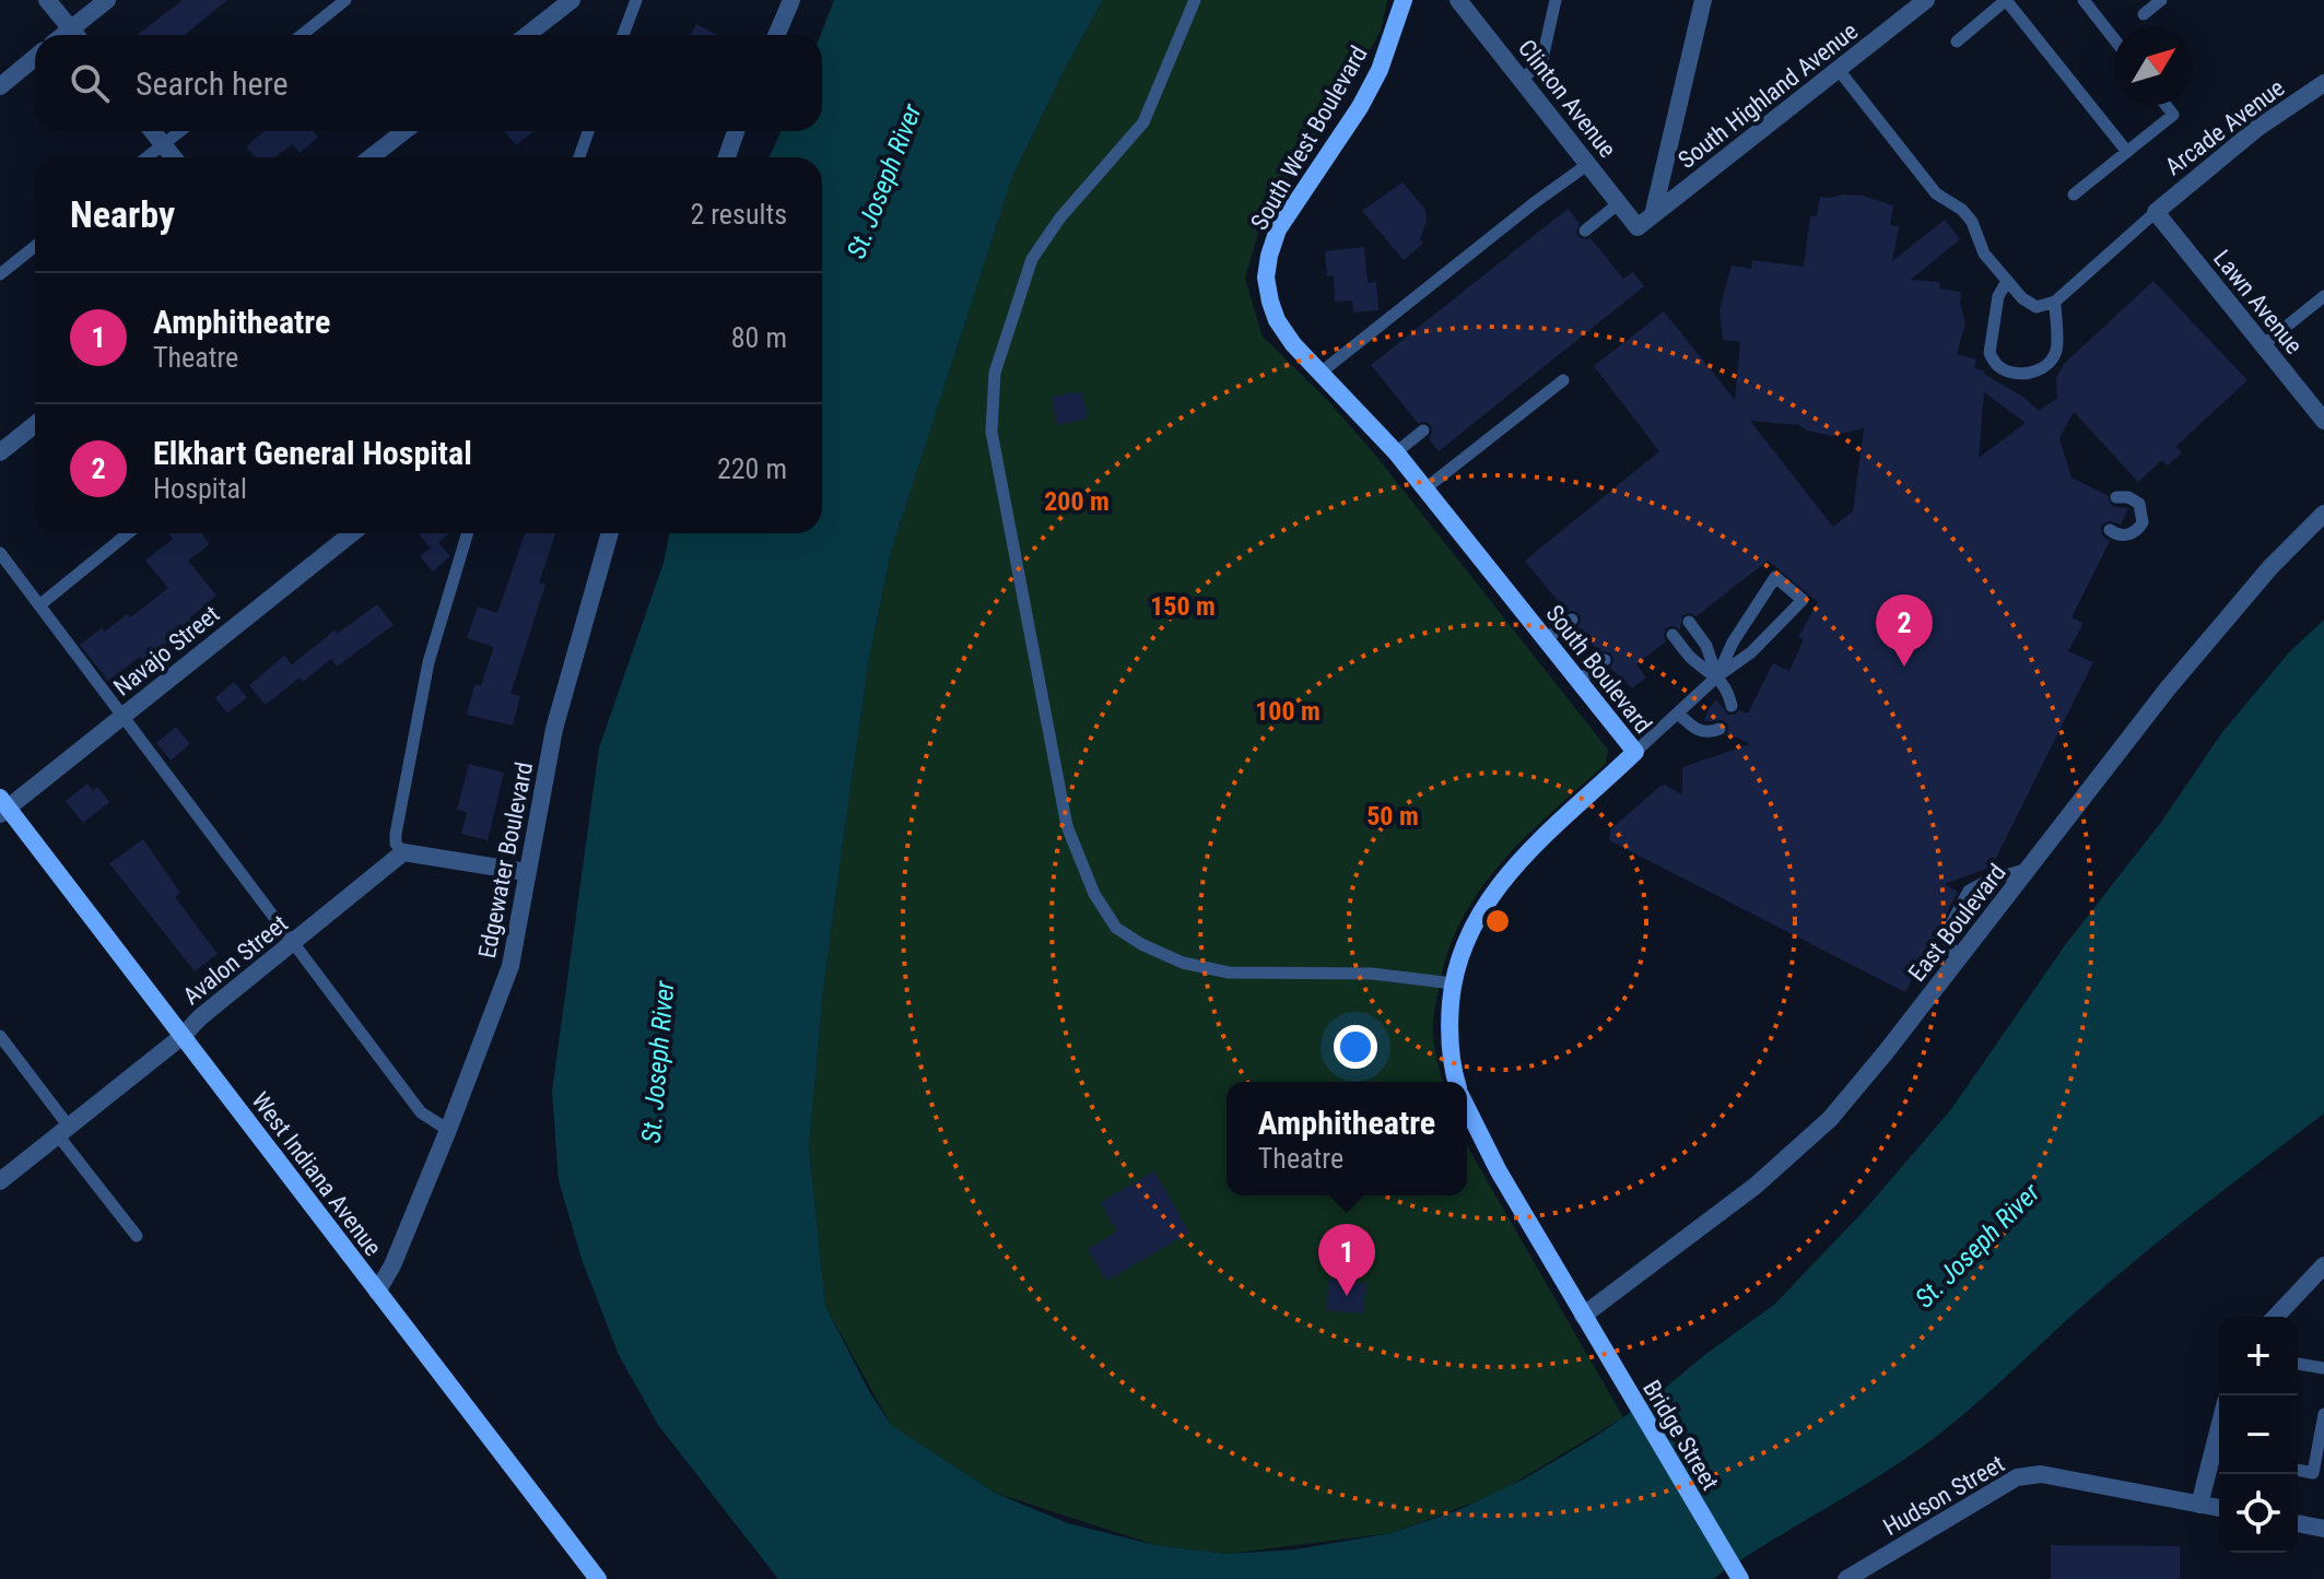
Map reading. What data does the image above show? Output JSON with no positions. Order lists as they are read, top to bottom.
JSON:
{
  "streets": {
    "street": [
      "South Highland Avenue",
      "Clinton Avenue",
      "Arcade Avenue",
      "South West Boulevard",
      "Lawn Avenue",
      "Navajo Street",
      "South Boulevard",
      "Edgewater Boulevard",
      "East Boulevard",
      "Avalon Street",
      "West Indiana Avenue",
      "Bridge Street",
      "Hudson Street"
    ]
  },
  "crossings": [
    ["South Highland Avenue", "Clinton Avenue"],
    ["Arcade Avenue", "Lawn Avenue"],
    ["South West Boulevard", "South Boulevard"],
    ["Navajo Street", "West Indiana Avenue"],
    ["Edgewater Boulevard", "West Indiana Avenue"],
    ["East Boulevard", "Bridge Street"],
    ["Avalon Street", "West Indiana Avenue"]
  ],
  "water": ["St. Joseph River"],
  "north": "top right",
  "page": {
    "search": "Search here",
    "heading": ["Nearby", "2 results"],
    "list": [
      {
        "mark": "1",
        "name": "Amphitheatre",
        "note": "Theatre",
        "value": "80 m"
      },
      {
        "mark": "2",
        "name": "Elkhart General Hospital",
        "note": "Hospital",
        "value": "220 m"
      }
    ],
    "pins": ["2", "1"],
    "popup": ["Amphitheatre", "Theatre"],
    "map_buttons": ["+", "−"]
  },
  "rings": [
    "200 m",
    "150 m",
    "100 m",
    "50 m"
  ]
}
